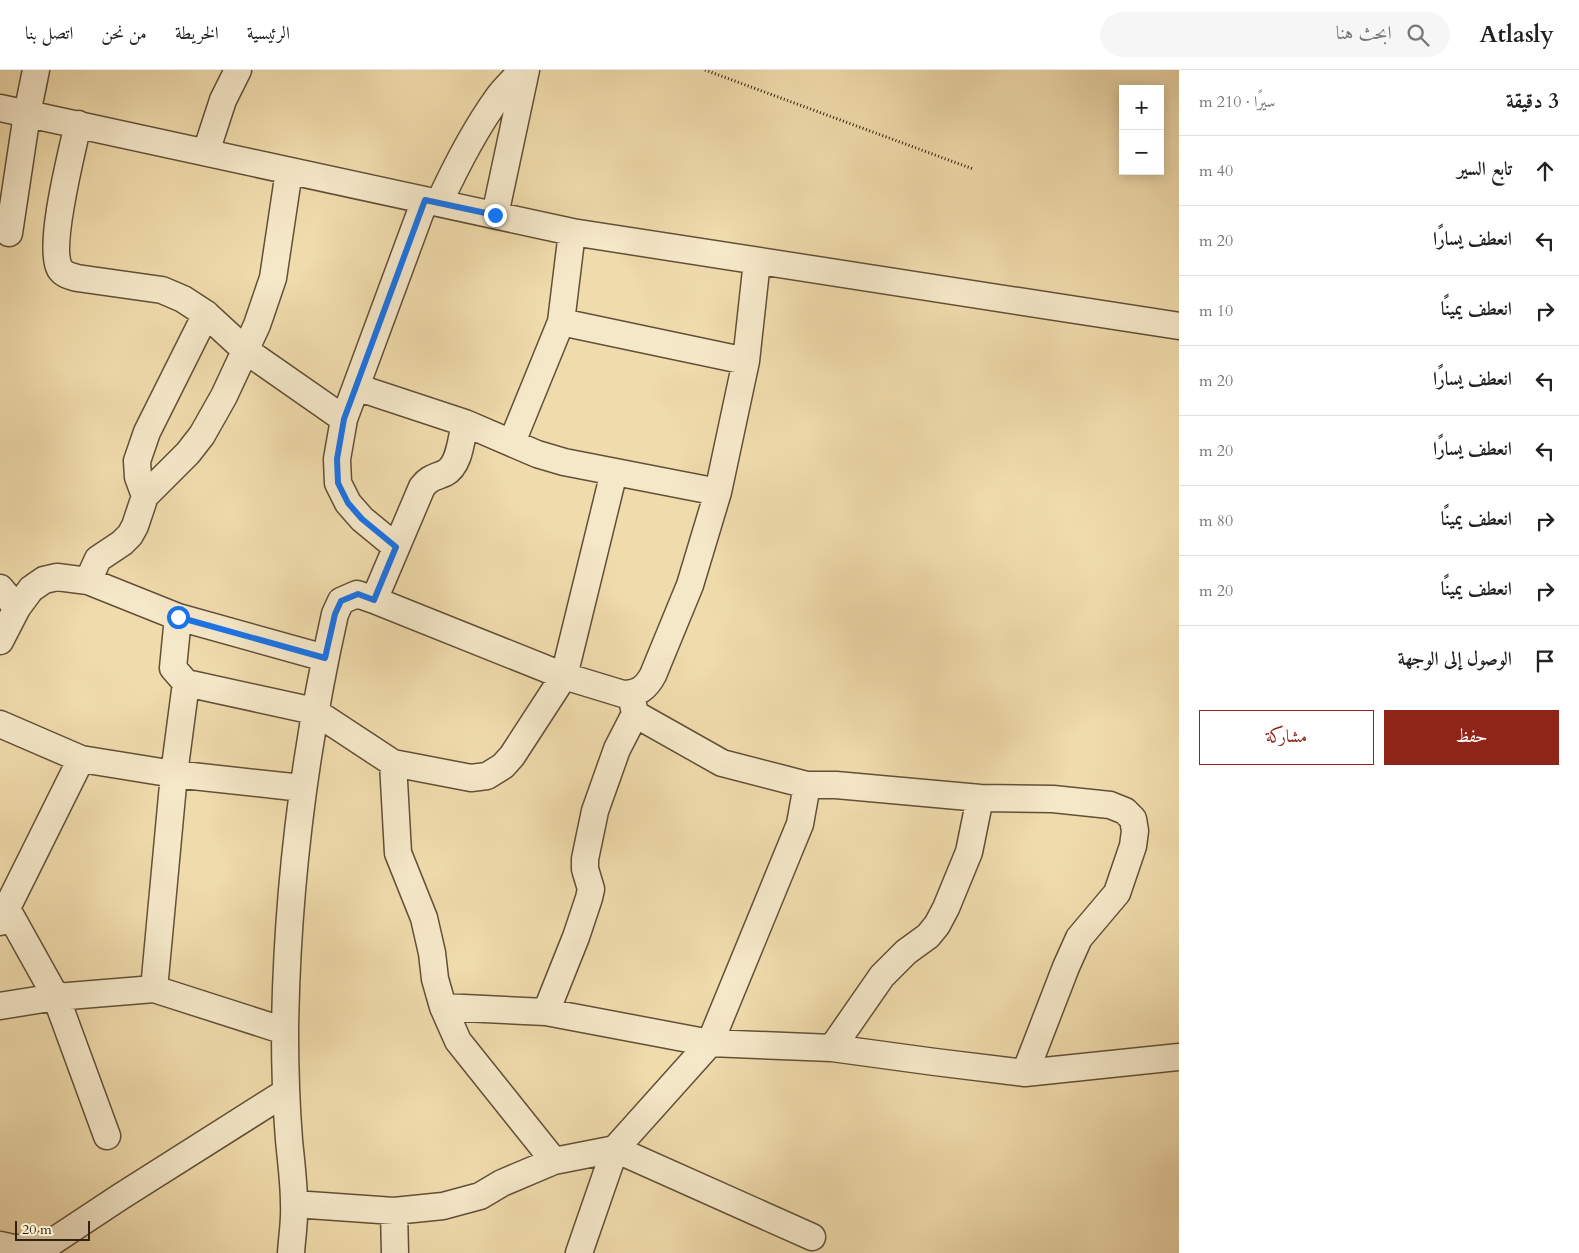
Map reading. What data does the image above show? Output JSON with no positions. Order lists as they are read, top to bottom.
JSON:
{
  "scale_bar": "20 m",
  "page": {
    "header": "Atlasly",
    "search": "ابحث هنا",
    "nav": [
      "الرئيسية",
      "الخريطة",
      "من نحن",
      "اتصل بنا"
    ],
    "heading": ["3 دقيقة", "سيرًا · 210 m"],
    "map_buttons": ["+", "−"],
    "list": [
      ["تابع السير", "40 m"],
      ["انعطف يسارًا", "20 m"],
      ["انعطف يمينًا", "10 m"],
      ["انعطف يسارًا", "20 m"],
      ["انعطف يسارًا", "20 m"],
      ["انعطف يمينًا", "80 m"],
      ["انعطف يمينًا", "20 m"],
      "الوصول إلى الوجهة"
    ],
    "buttons": ["حفظ", "مشاركة"],
    "scale": "20 m"
  }
}
